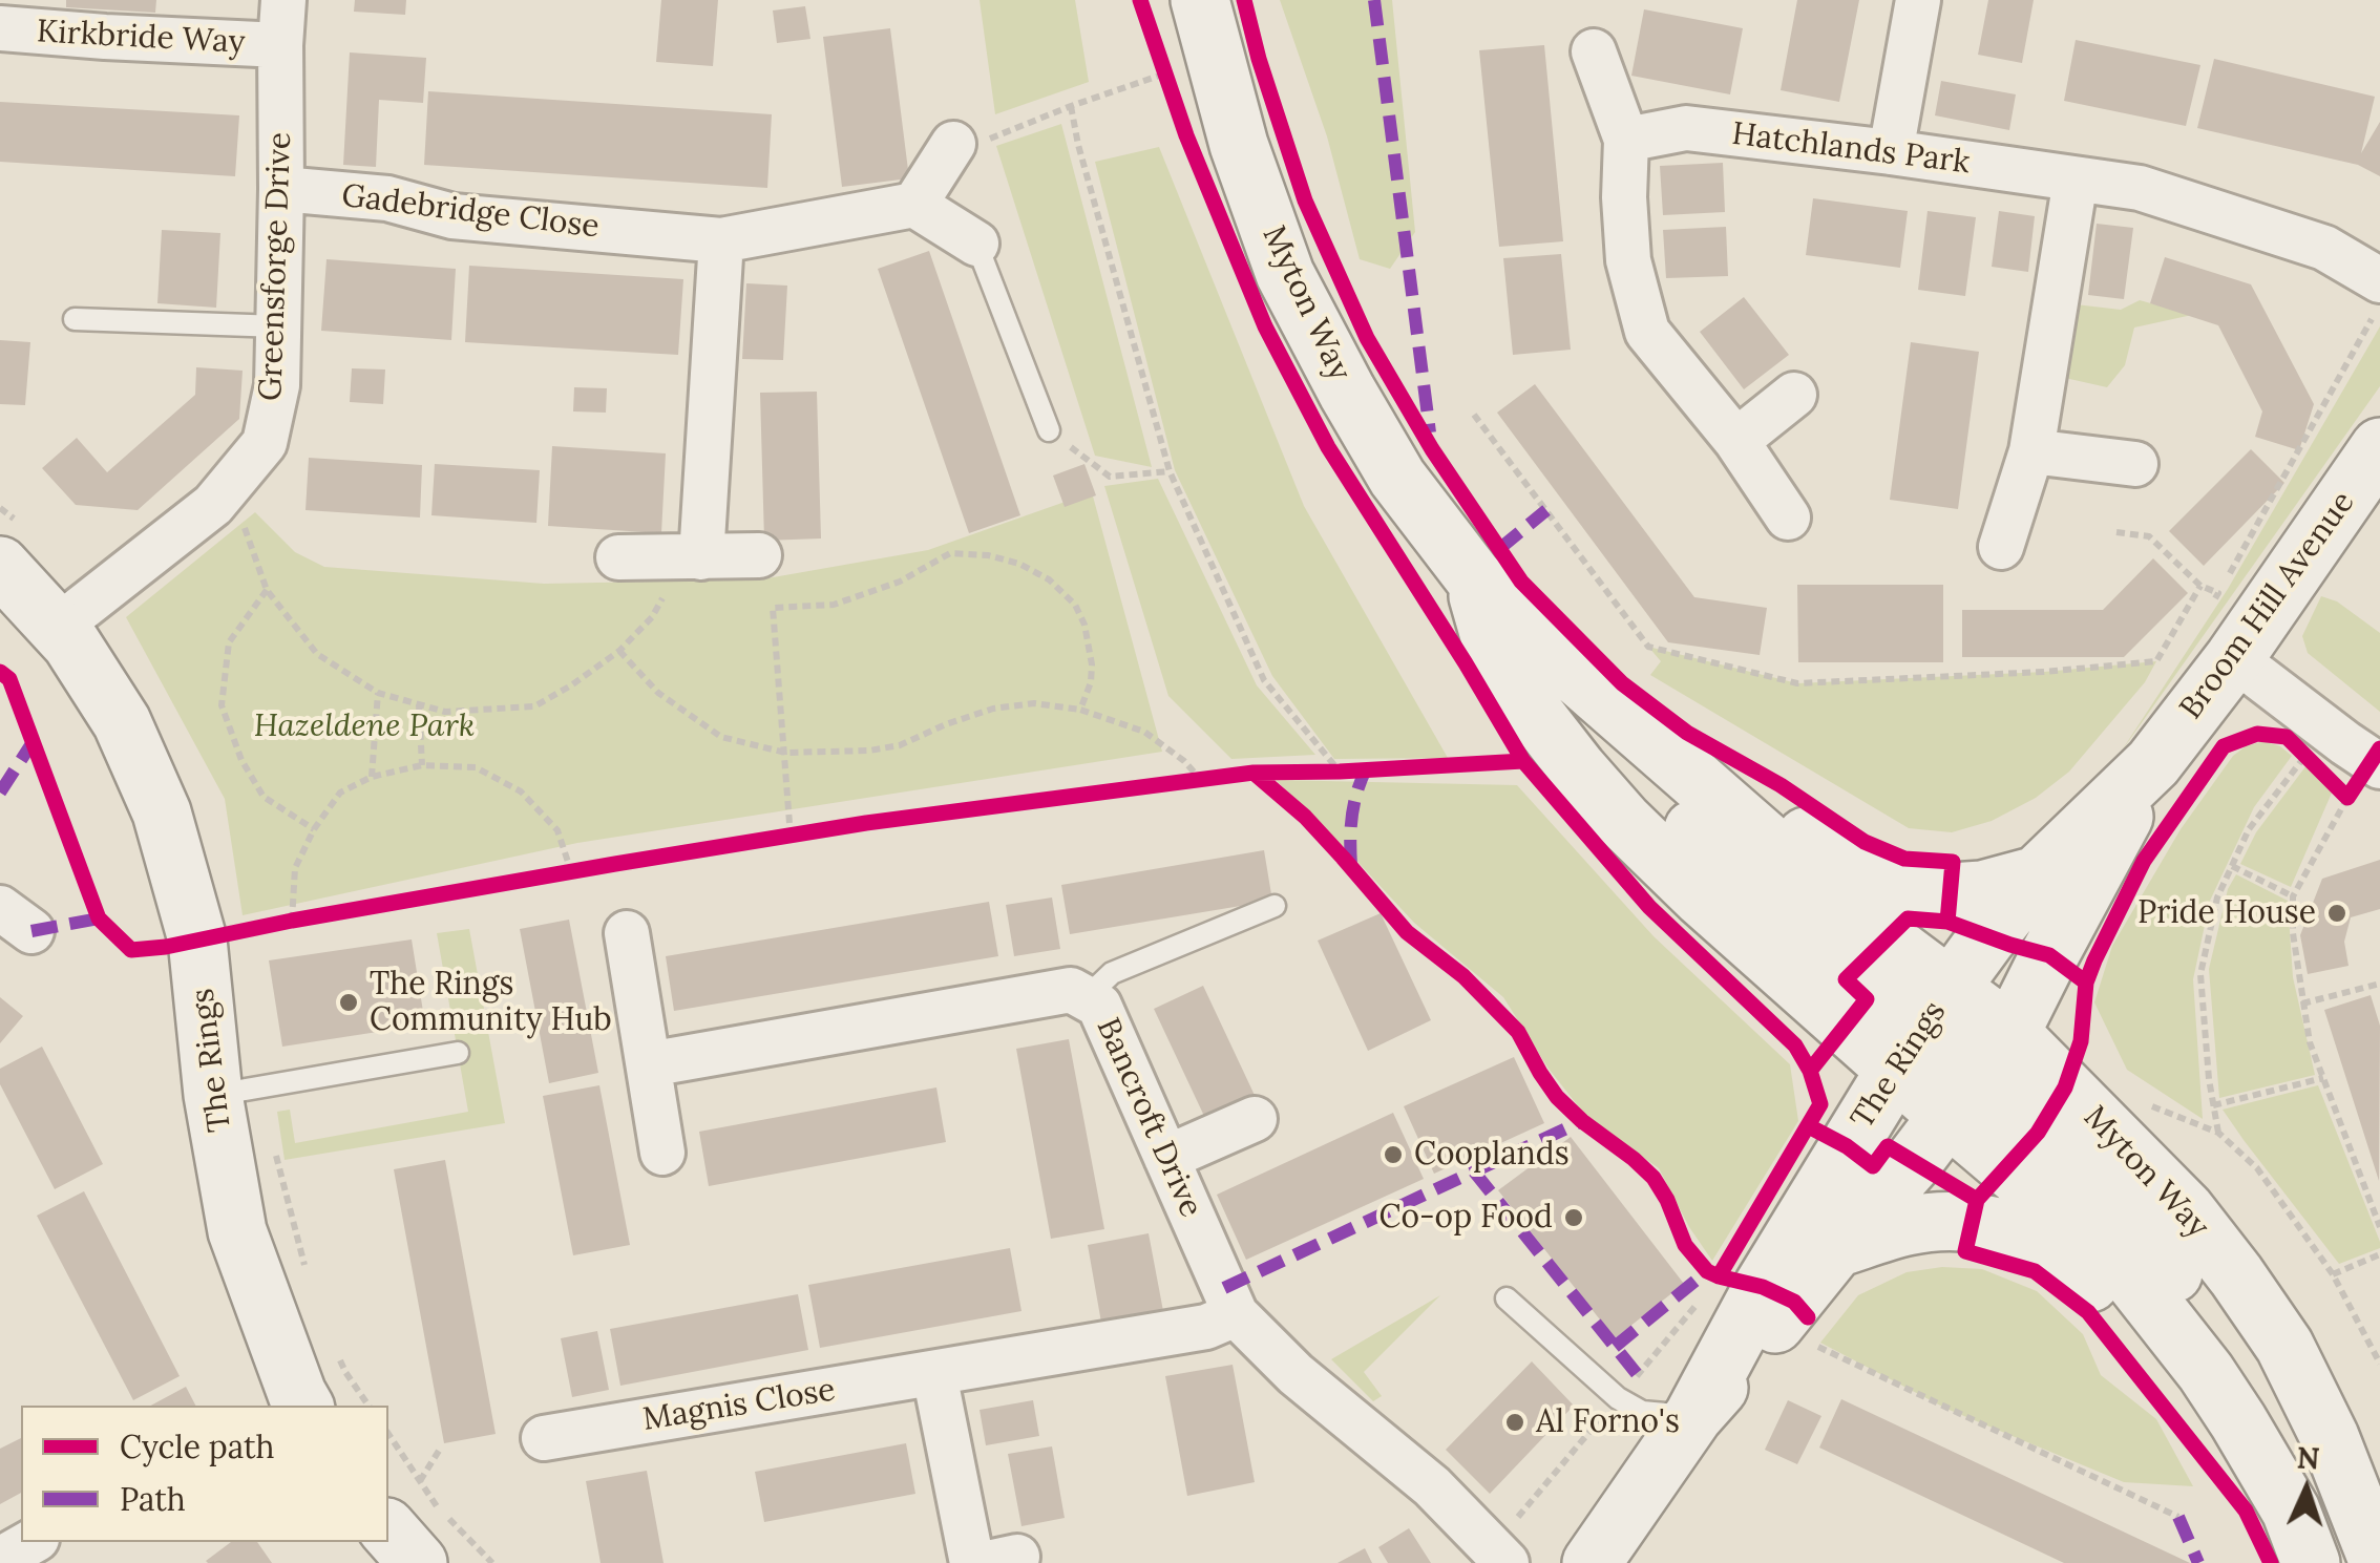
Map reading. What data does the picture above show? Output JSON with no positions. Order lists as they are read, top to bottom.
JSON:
{
  "streets": {
    "street": [
      "Kirkbride Way",
      "Hatchlands Park",
      "Gadebridge Close",
      "Greensforge Drive",
      "Myton Way",
      "Broom Hill Avenue",
      "The Rings",
      "Bancroft Drive",
      "Magnis Close"
    ]
  },
  "crossings": [
    ["Kirkbride Way", "Greensforge Drive"],
    ["Gadebridge Close", "Greensforge Drive"],
    ["Greensforge Drive", "The Rings"],
    ["Myton Way", "Broom Hill Avenue"],
    ["Myton Way", "The Rings"],
    ["Broom Hill Avenue", "The Rings"],
    ["Bancroft Drive", "Magnis Close"]
  ],
  "parks": ["Hazeldene Park"],
  "places": [
    "Pride House",
    "The Rings Community Hub",
    "Cooplands",
    "Co-op Food",
    "Al Forno's"
  ],
  "legend": ["Cycle path", "Path"],
  "north": "top"
}
